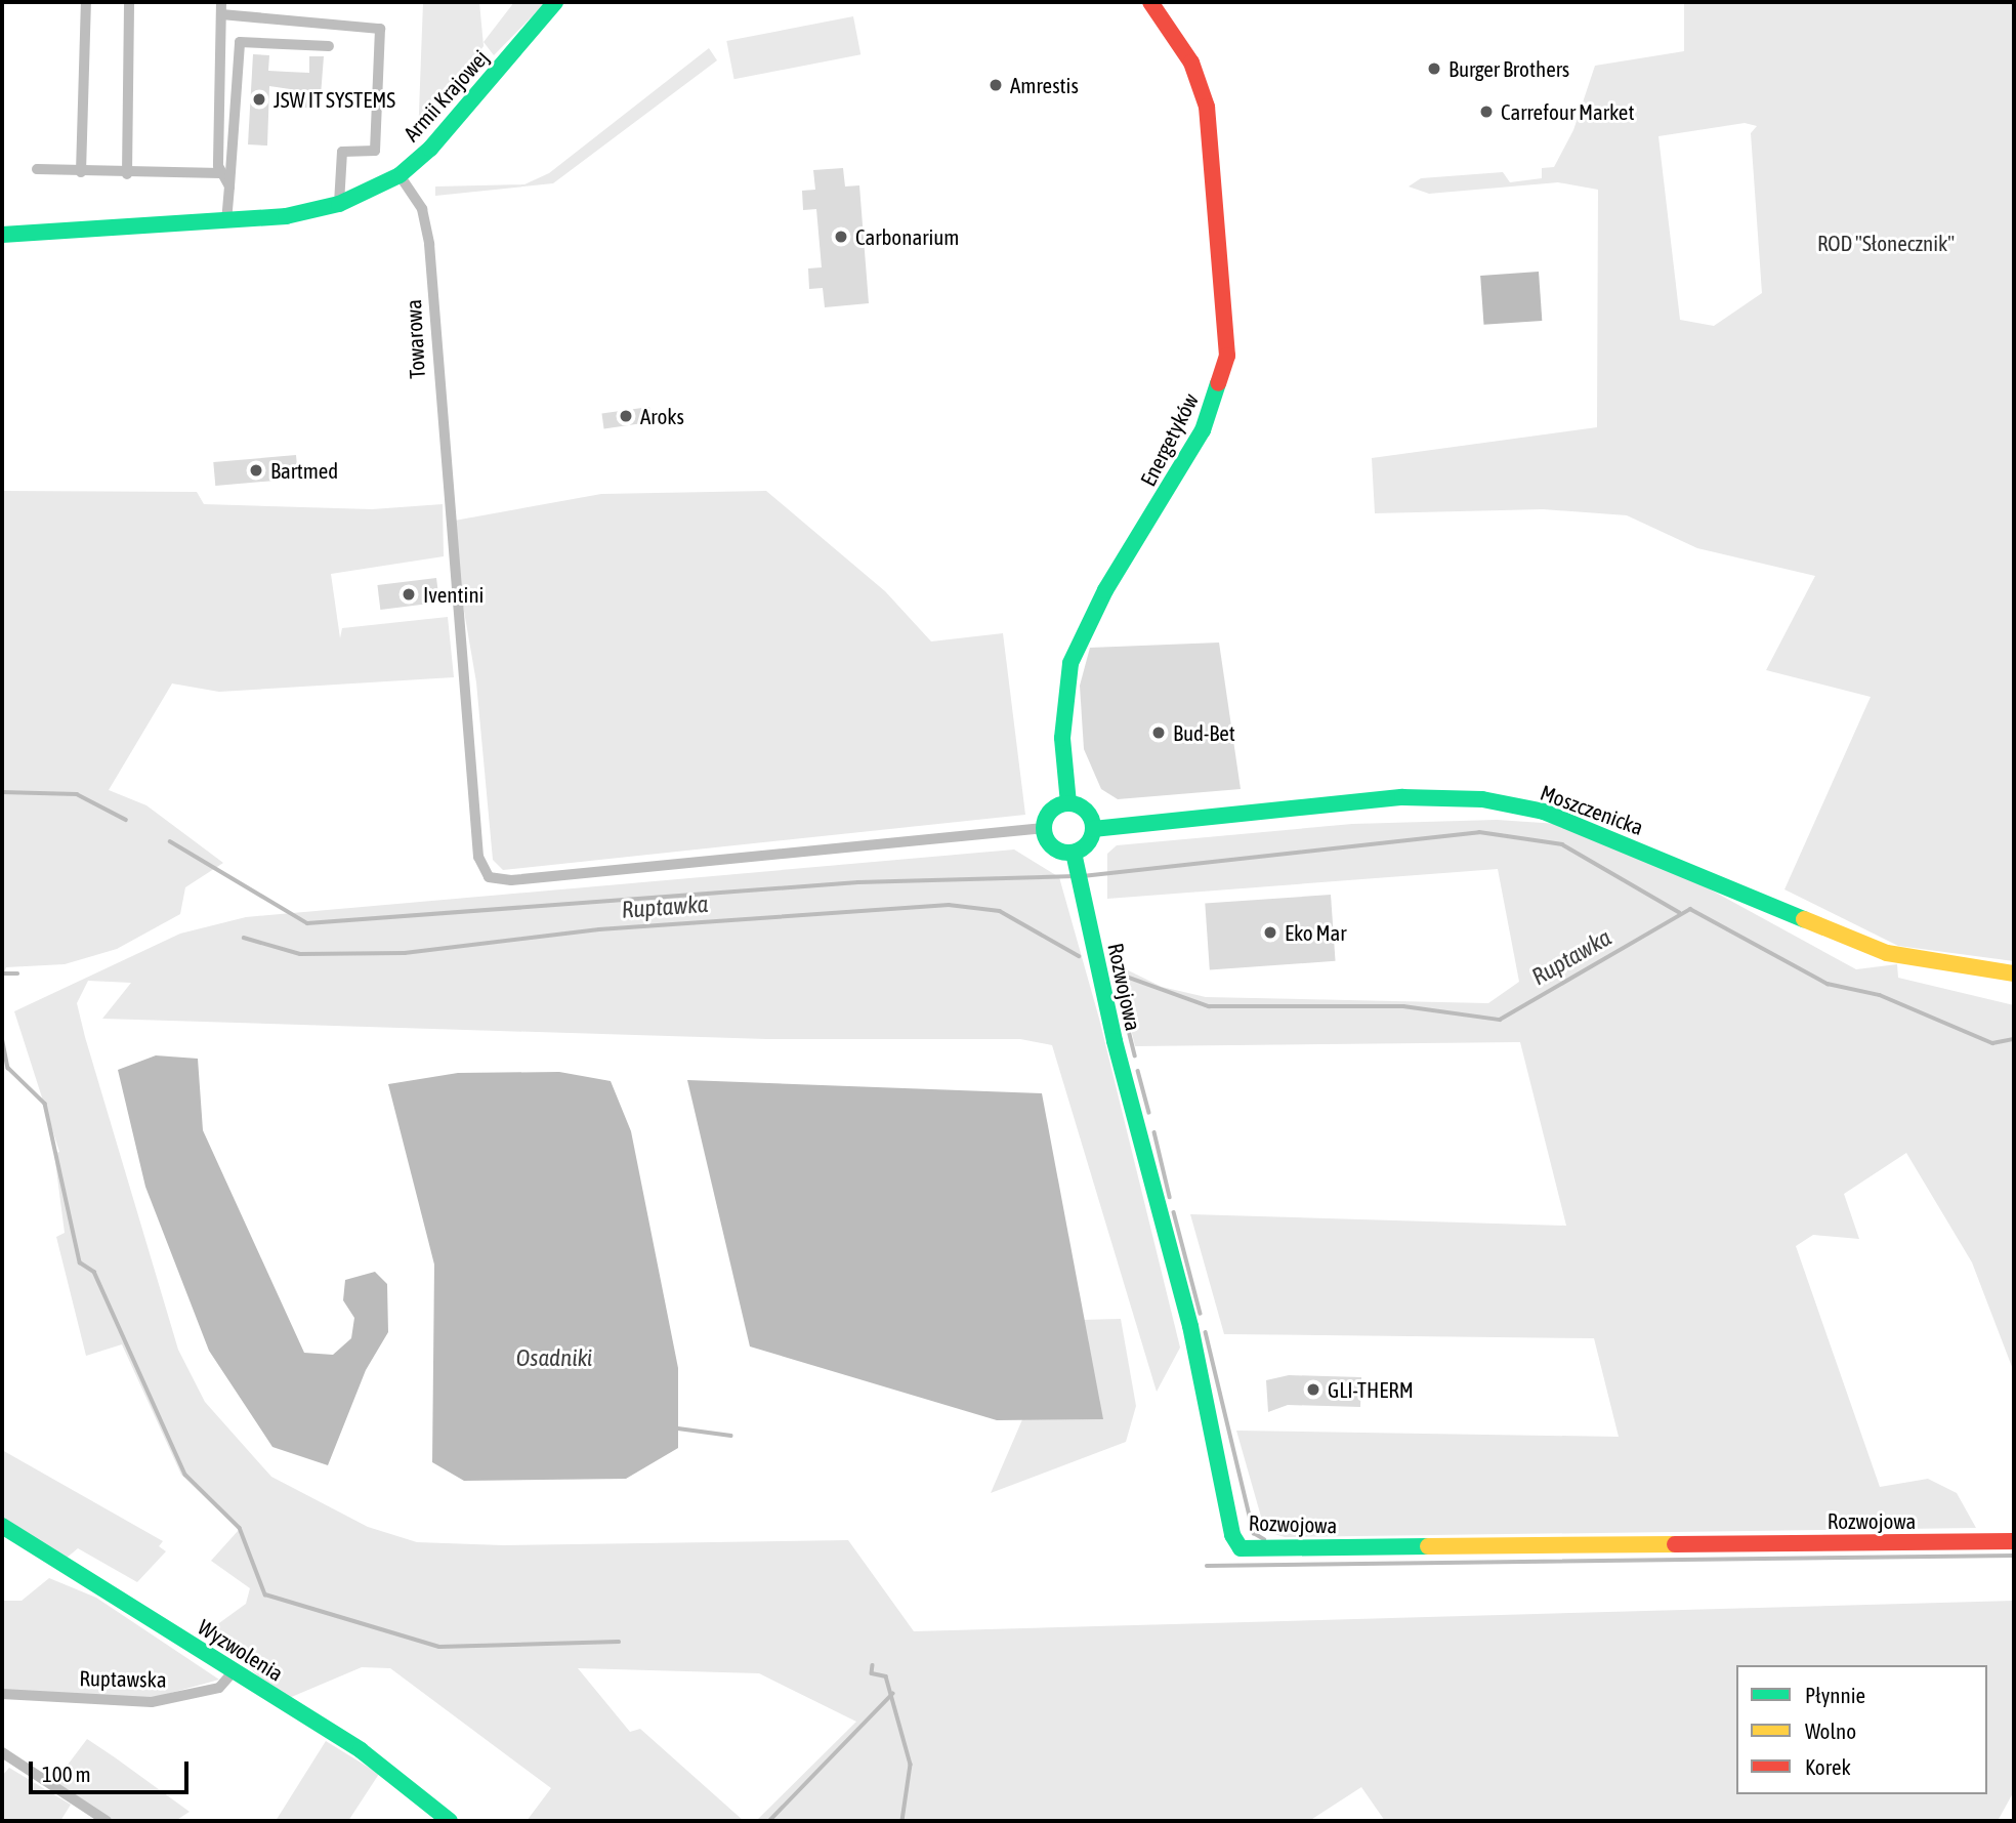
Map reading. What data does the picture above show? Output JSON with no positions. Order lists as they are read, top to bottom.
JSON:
{
  "streets": {
    "street": [
      "Armii Krajowej",
      "Towarowa",
      "Energetyków",
      "Moszczenicka",
      "Rozwojowa",
      "Wyzwolenia",
      "Ruptawska"
    ]
  },
  "crossings": [
    ["Armii Krajowej", "Towarowa"],
    ["Towarowa", "Energetyków"],
    ["Towarowa", "Moszczenicka"],
    ["Towarowa", "Rozwojowa"],
    ["Energetyków", "Moszczenicka"],
    ["Energetyków", "Rozwojowa"],
    ["Moszczenicka", "Rozwojowa"],
    ["Wyzwolenia", "Ruptawska"]
  ],
  "water": ["Ruptawka", "Osadniki"],
  "parks": ["ROD \"Słonecznik\""],
  "places": [
    "Burger Brothers",
    "Amrestis",
    "JSW IT SYSTEMS",
    "Carrefour Market",
    "Carbonarium",
    "Aroks",
    "Bartmed",
    "Iventini",
    "Bud-Bet",
    "Eko Mar",
    "GLI-THERM"
  ],
  "legend": ["Płynnie", "Wolno", "Korek"],
  "scale_bar": "100 m"
}
